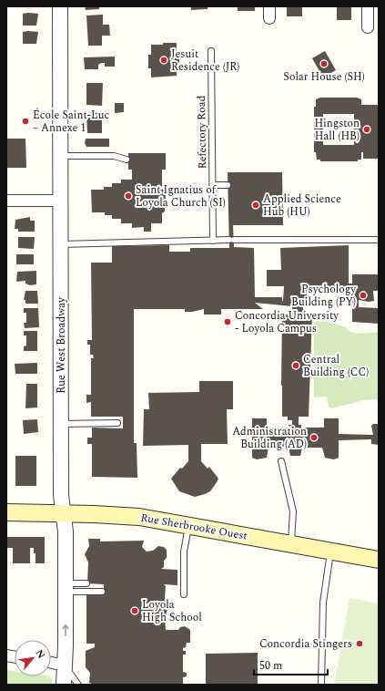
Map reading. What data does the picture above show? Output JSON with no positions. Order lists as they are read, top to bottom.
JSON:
{
  "streets": {
    "main road": ["Rue Sherbrooke Ouest"],
    "street": ["Rue West Broadway"],
    "lane": ["Refectory Road"]
  },
  "crossings": [
    ["Rue West Broadway", "Rue Sherbrooke Ouest"]
  ],
  "places": [
    "Jesuit Residence (JR)",
    "Solar House (SH)",
    "École Saint-Luc – Annexe 1",
    "Hingston Hall (HB)",
    "Saint Ignatius of Loyola Church (SI)",
    "Applied Science Hub (HU)",
    "Psychology Building (PY)",
    "Concordia University - Loyola Campus",
    "Central Building (CC)",
    "Administration Building (AD)",
    "Loyola High School",
    "Concordia Stingers"
  ],
  "scale_bar": "50 m",
  "north": "top right"
}
